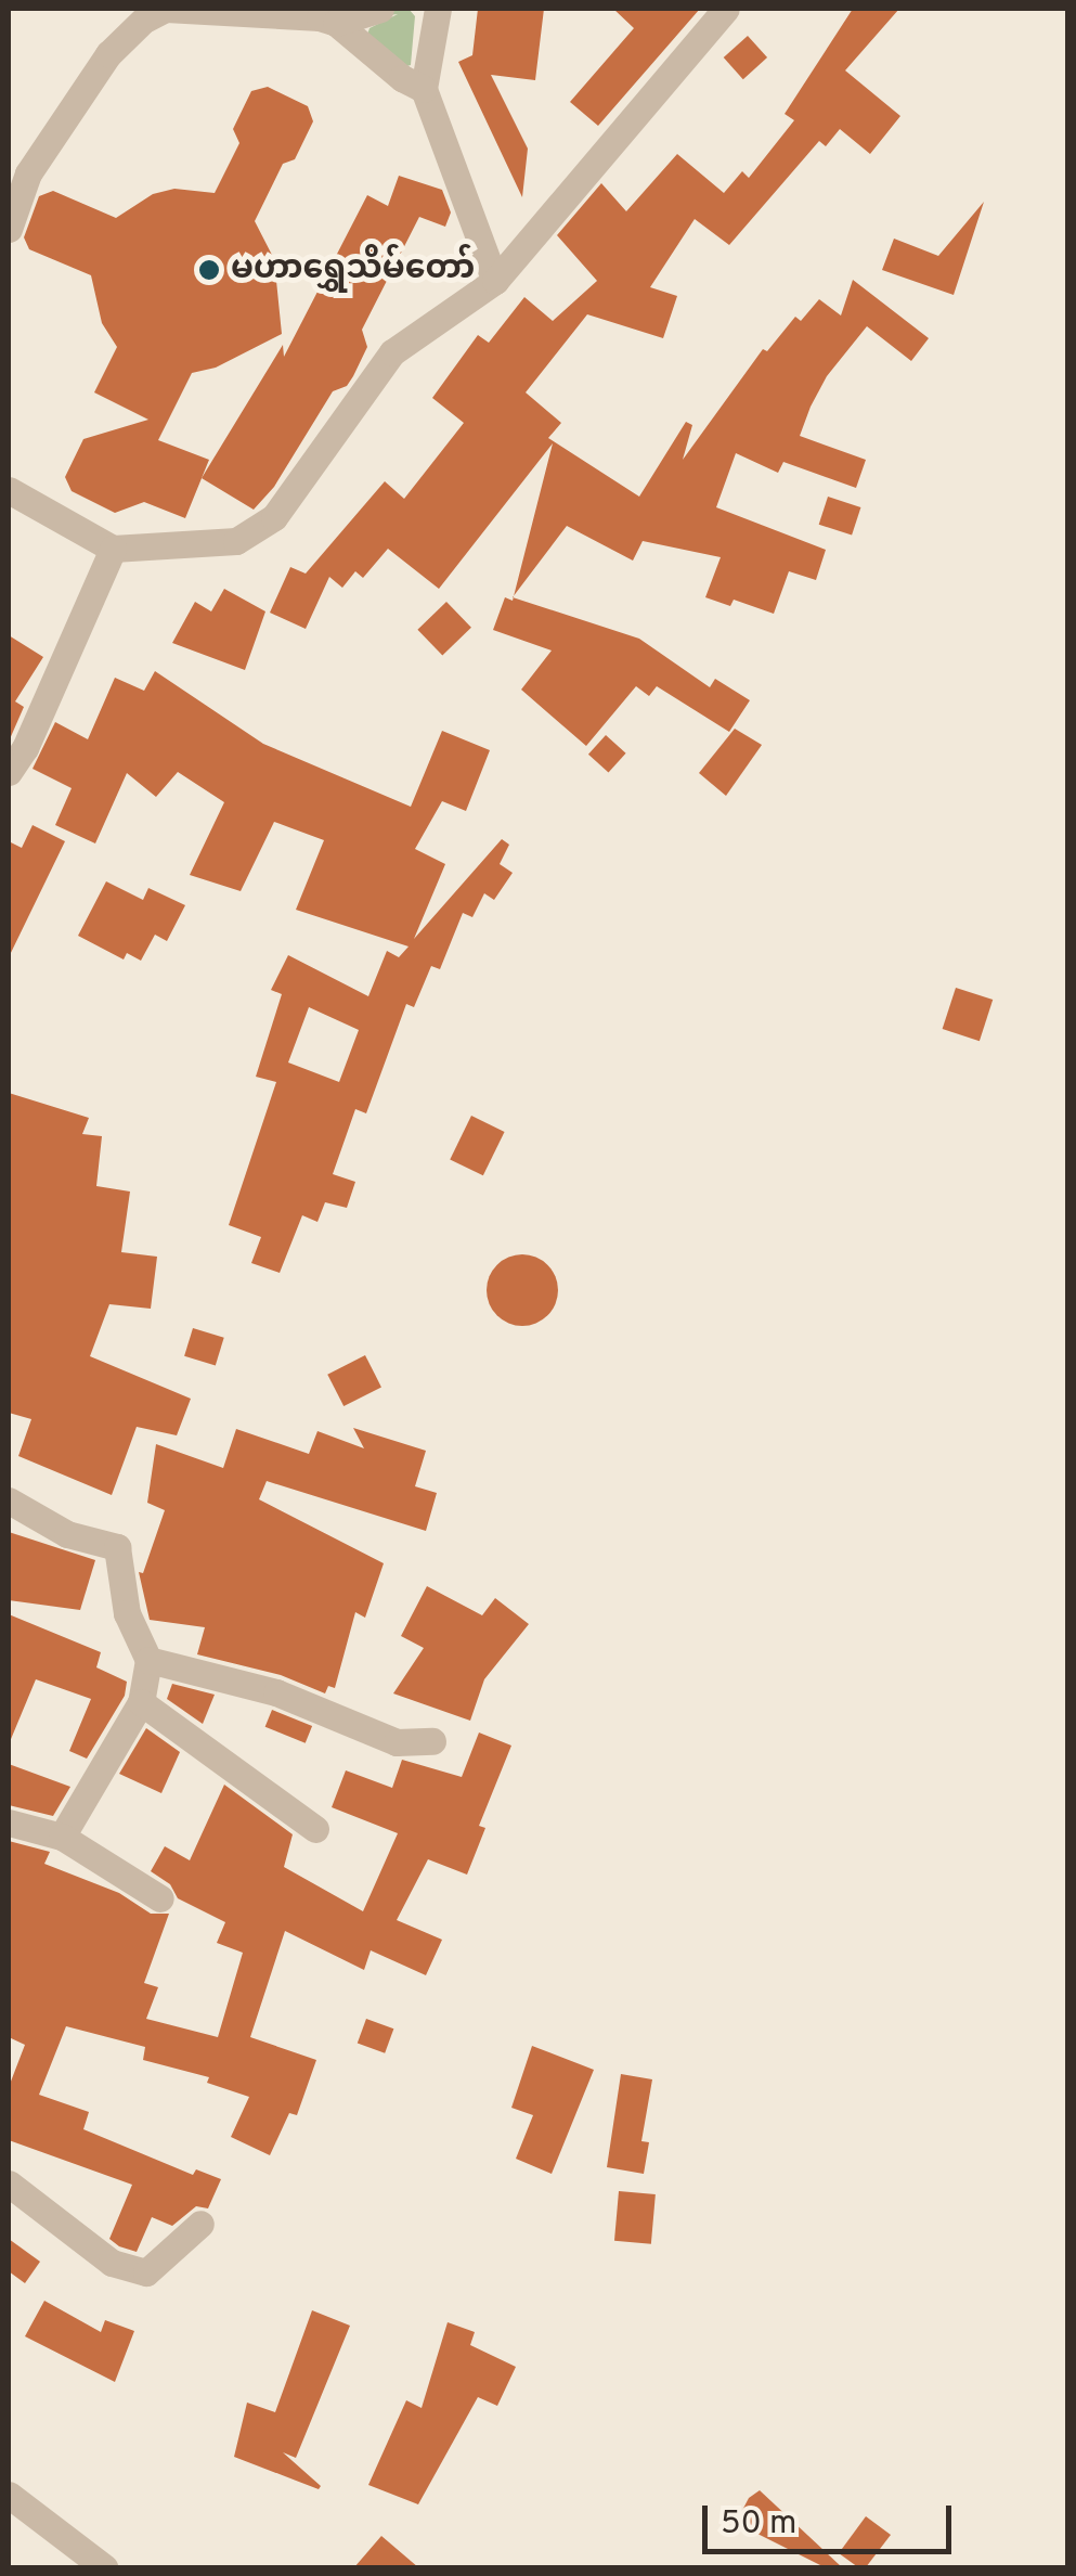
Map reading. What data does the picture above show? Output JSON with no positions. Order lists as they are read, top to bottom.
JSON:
{
  "places": ["မဟာရွှေသိမ်တော်"],
  "scale_bar": "50 m"
}
